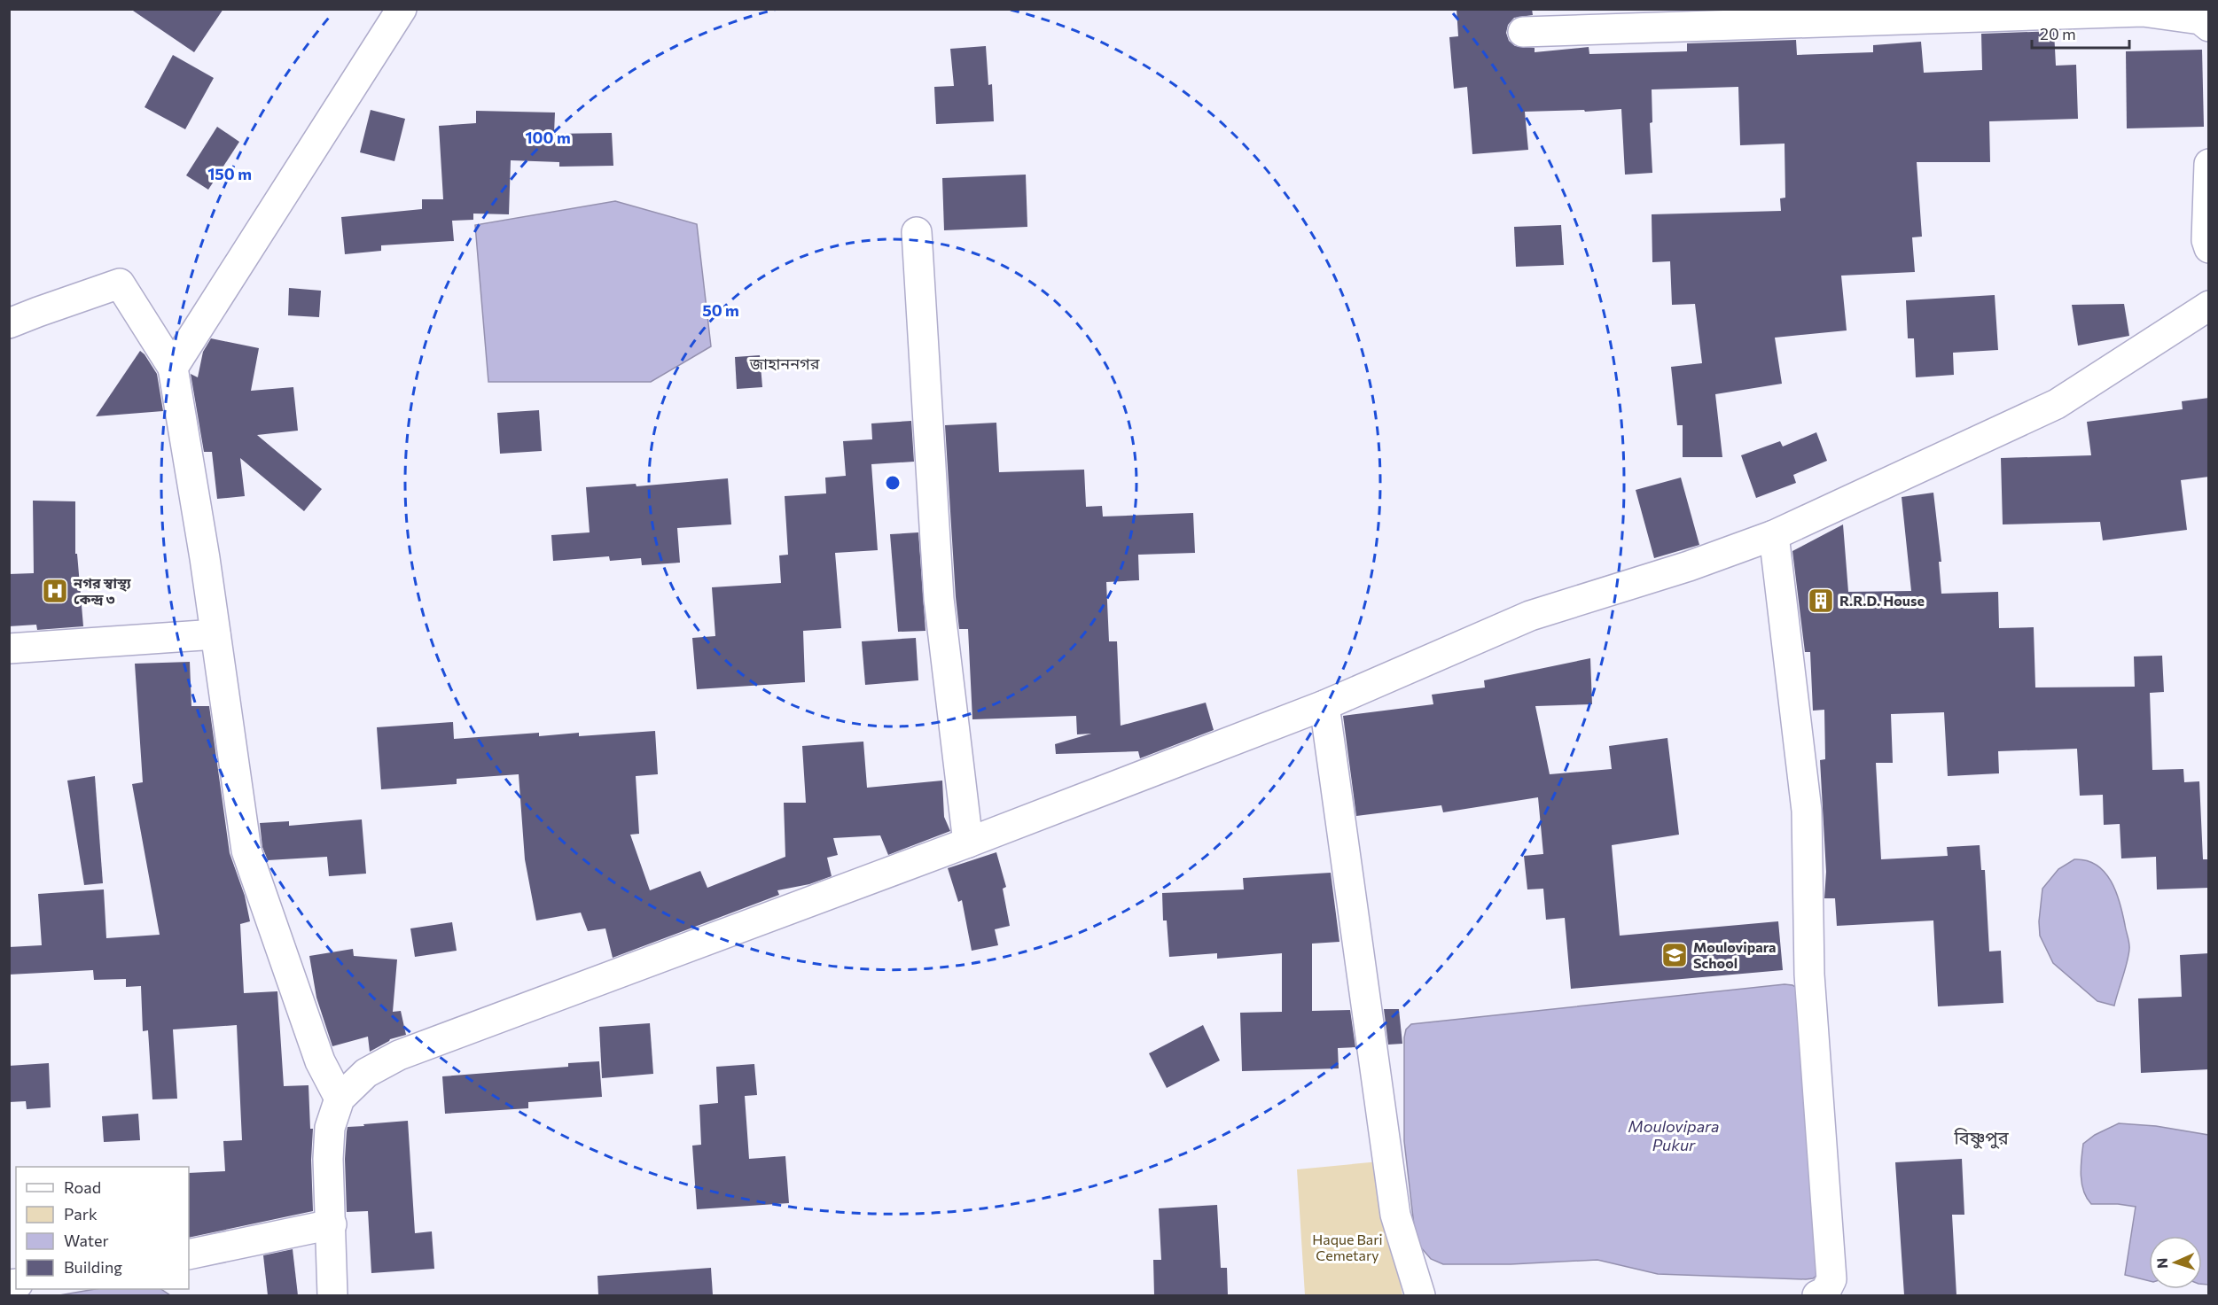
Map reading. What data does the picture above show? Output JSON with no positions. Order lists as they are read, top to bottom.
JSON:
{
  "districts": ["জাহাননগর", "বিষ্ণুপুর"],
  "water": ["Moulovipara Pukur"],
  "parks": ["Haque Bari Cemetary"],
  "places": {
    "hospital": ["নগর স্বাস্থ্য কেন্দ্র ৩"],
    "building": ["R.R.D. House"],
    "school or university": ["Moulovipara School"]
  },
  "legend": [
    "Road",
    "Park",
    "Water",
    "Building"
  ],
  "scale_bar": "20 m",
  "north": "left",
  "rings": ["100 m", "150 m", "50 m"]
}
